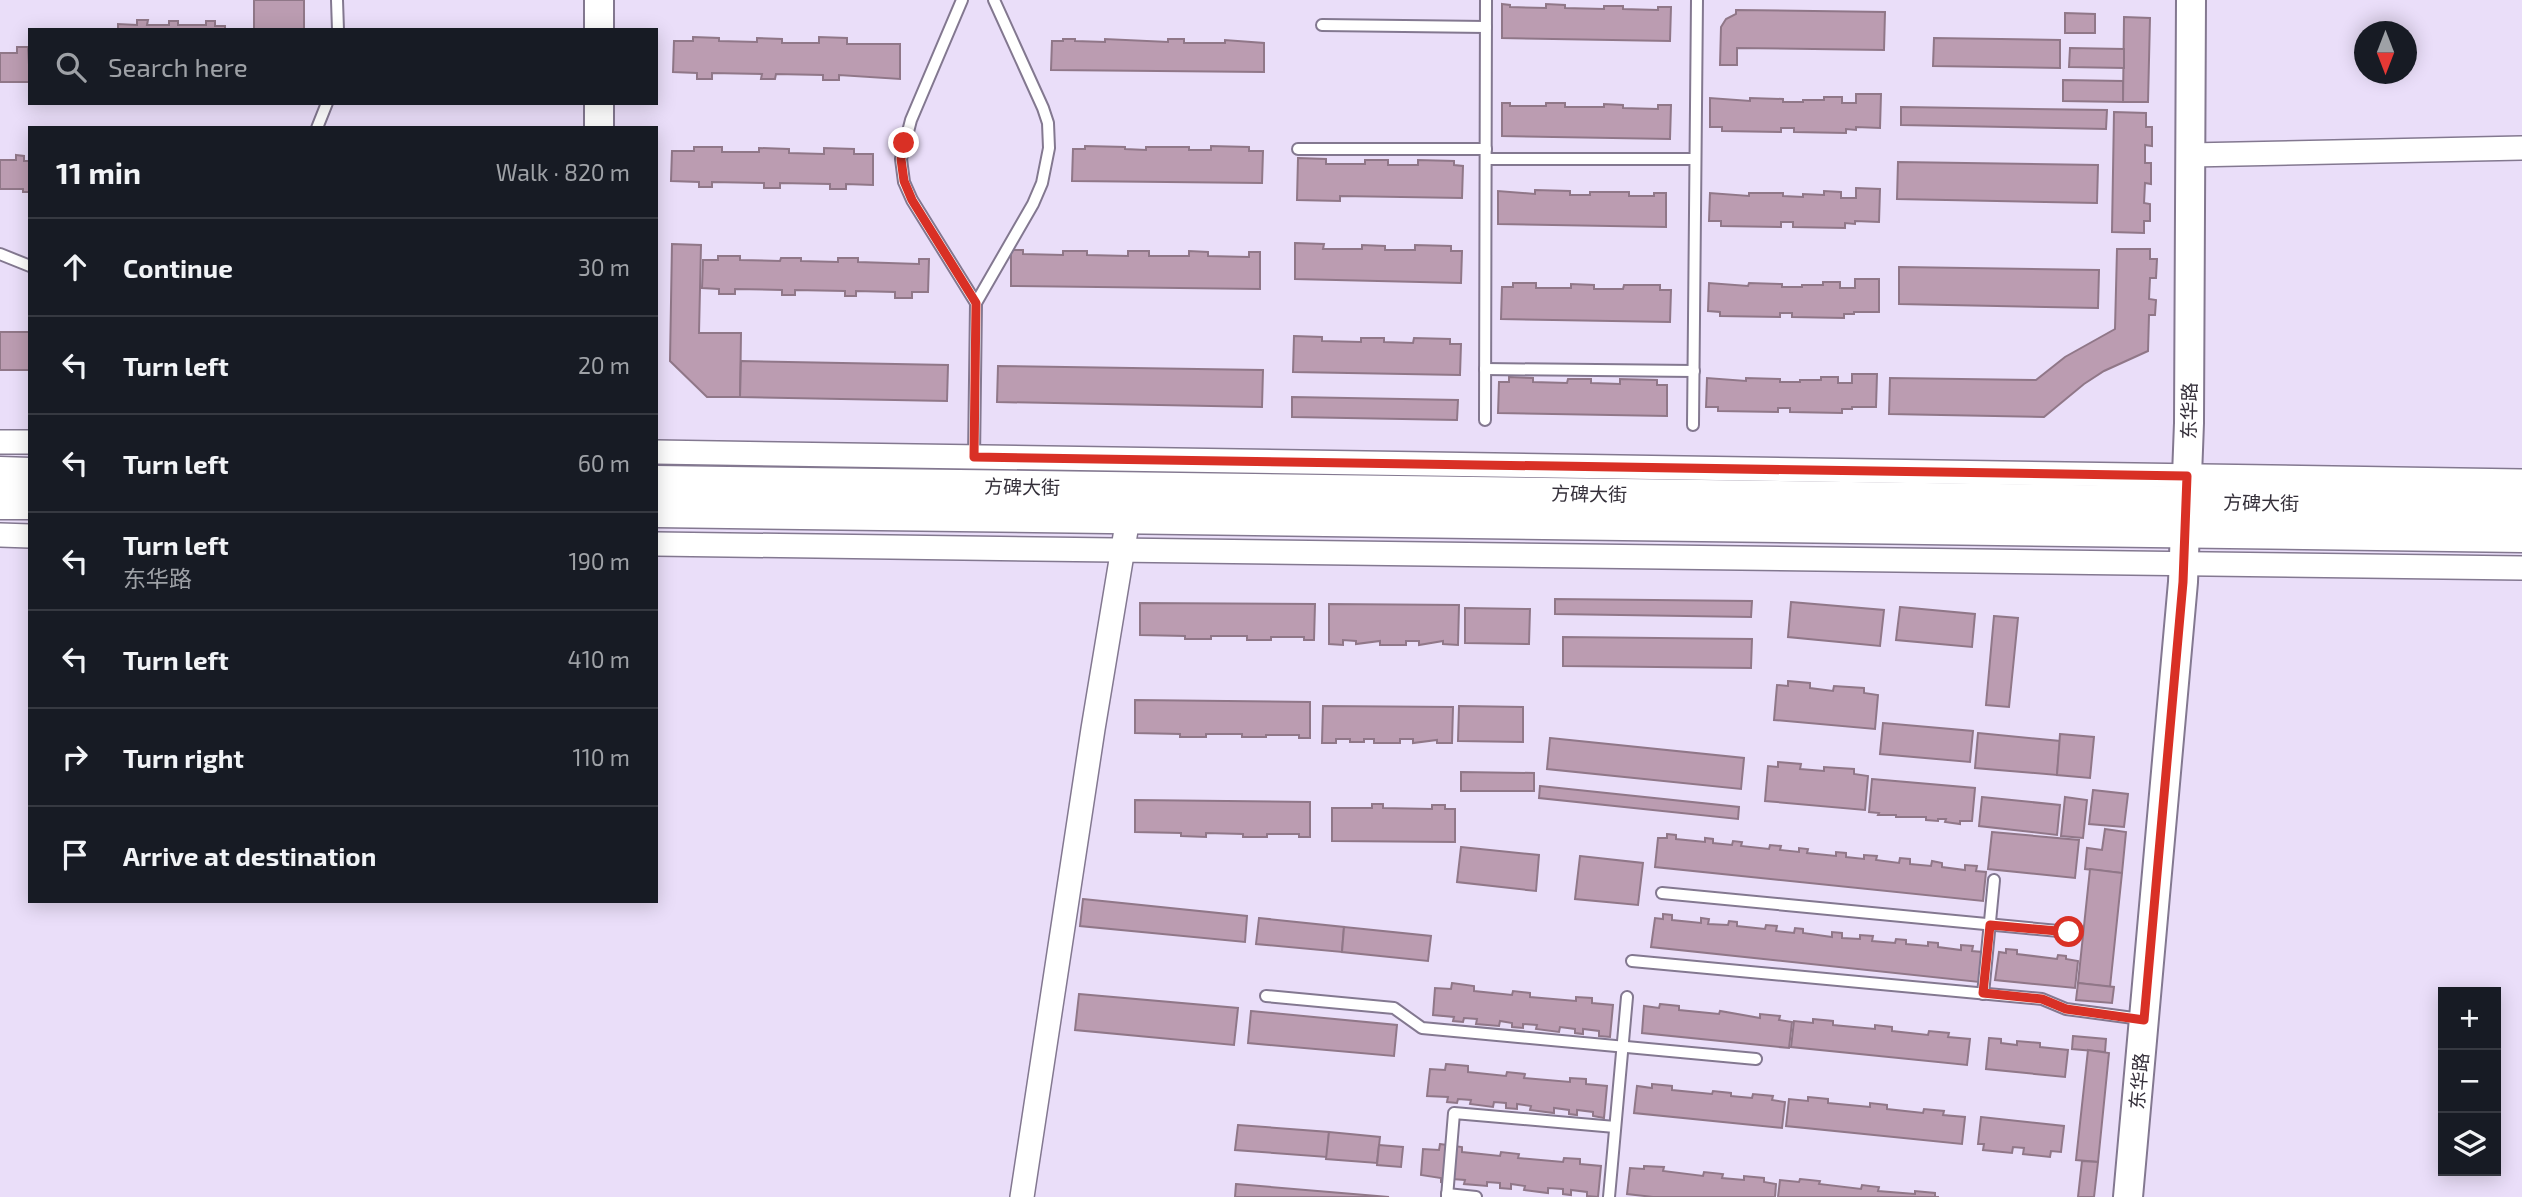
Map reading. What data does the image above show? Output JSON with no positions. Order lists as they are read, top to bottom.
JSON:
{
  "streets": {
    "main road": ["方碑大街"],
    "street": ["东华路"]
  },
  "crossings": [
    ["东华路", "方碑大街"]
  ],
  "north": "bottom",
  "page": {
    "search": "Search here",
    "heading": ["11 min", "Walk · 820 m"],
    "list": [
      ["Continue", "30 m"],
      ["Turn left", "20 m"],
      ["Turn left", "60 m"],
      ["Turn left", "东华路", "190 m"],
      ["Turn left", "410 m"],
      ["Turn right", "110 m"],
      "Arrive at destination"
    ],
    "map_buttons": ["+", "−"]
  }
}
